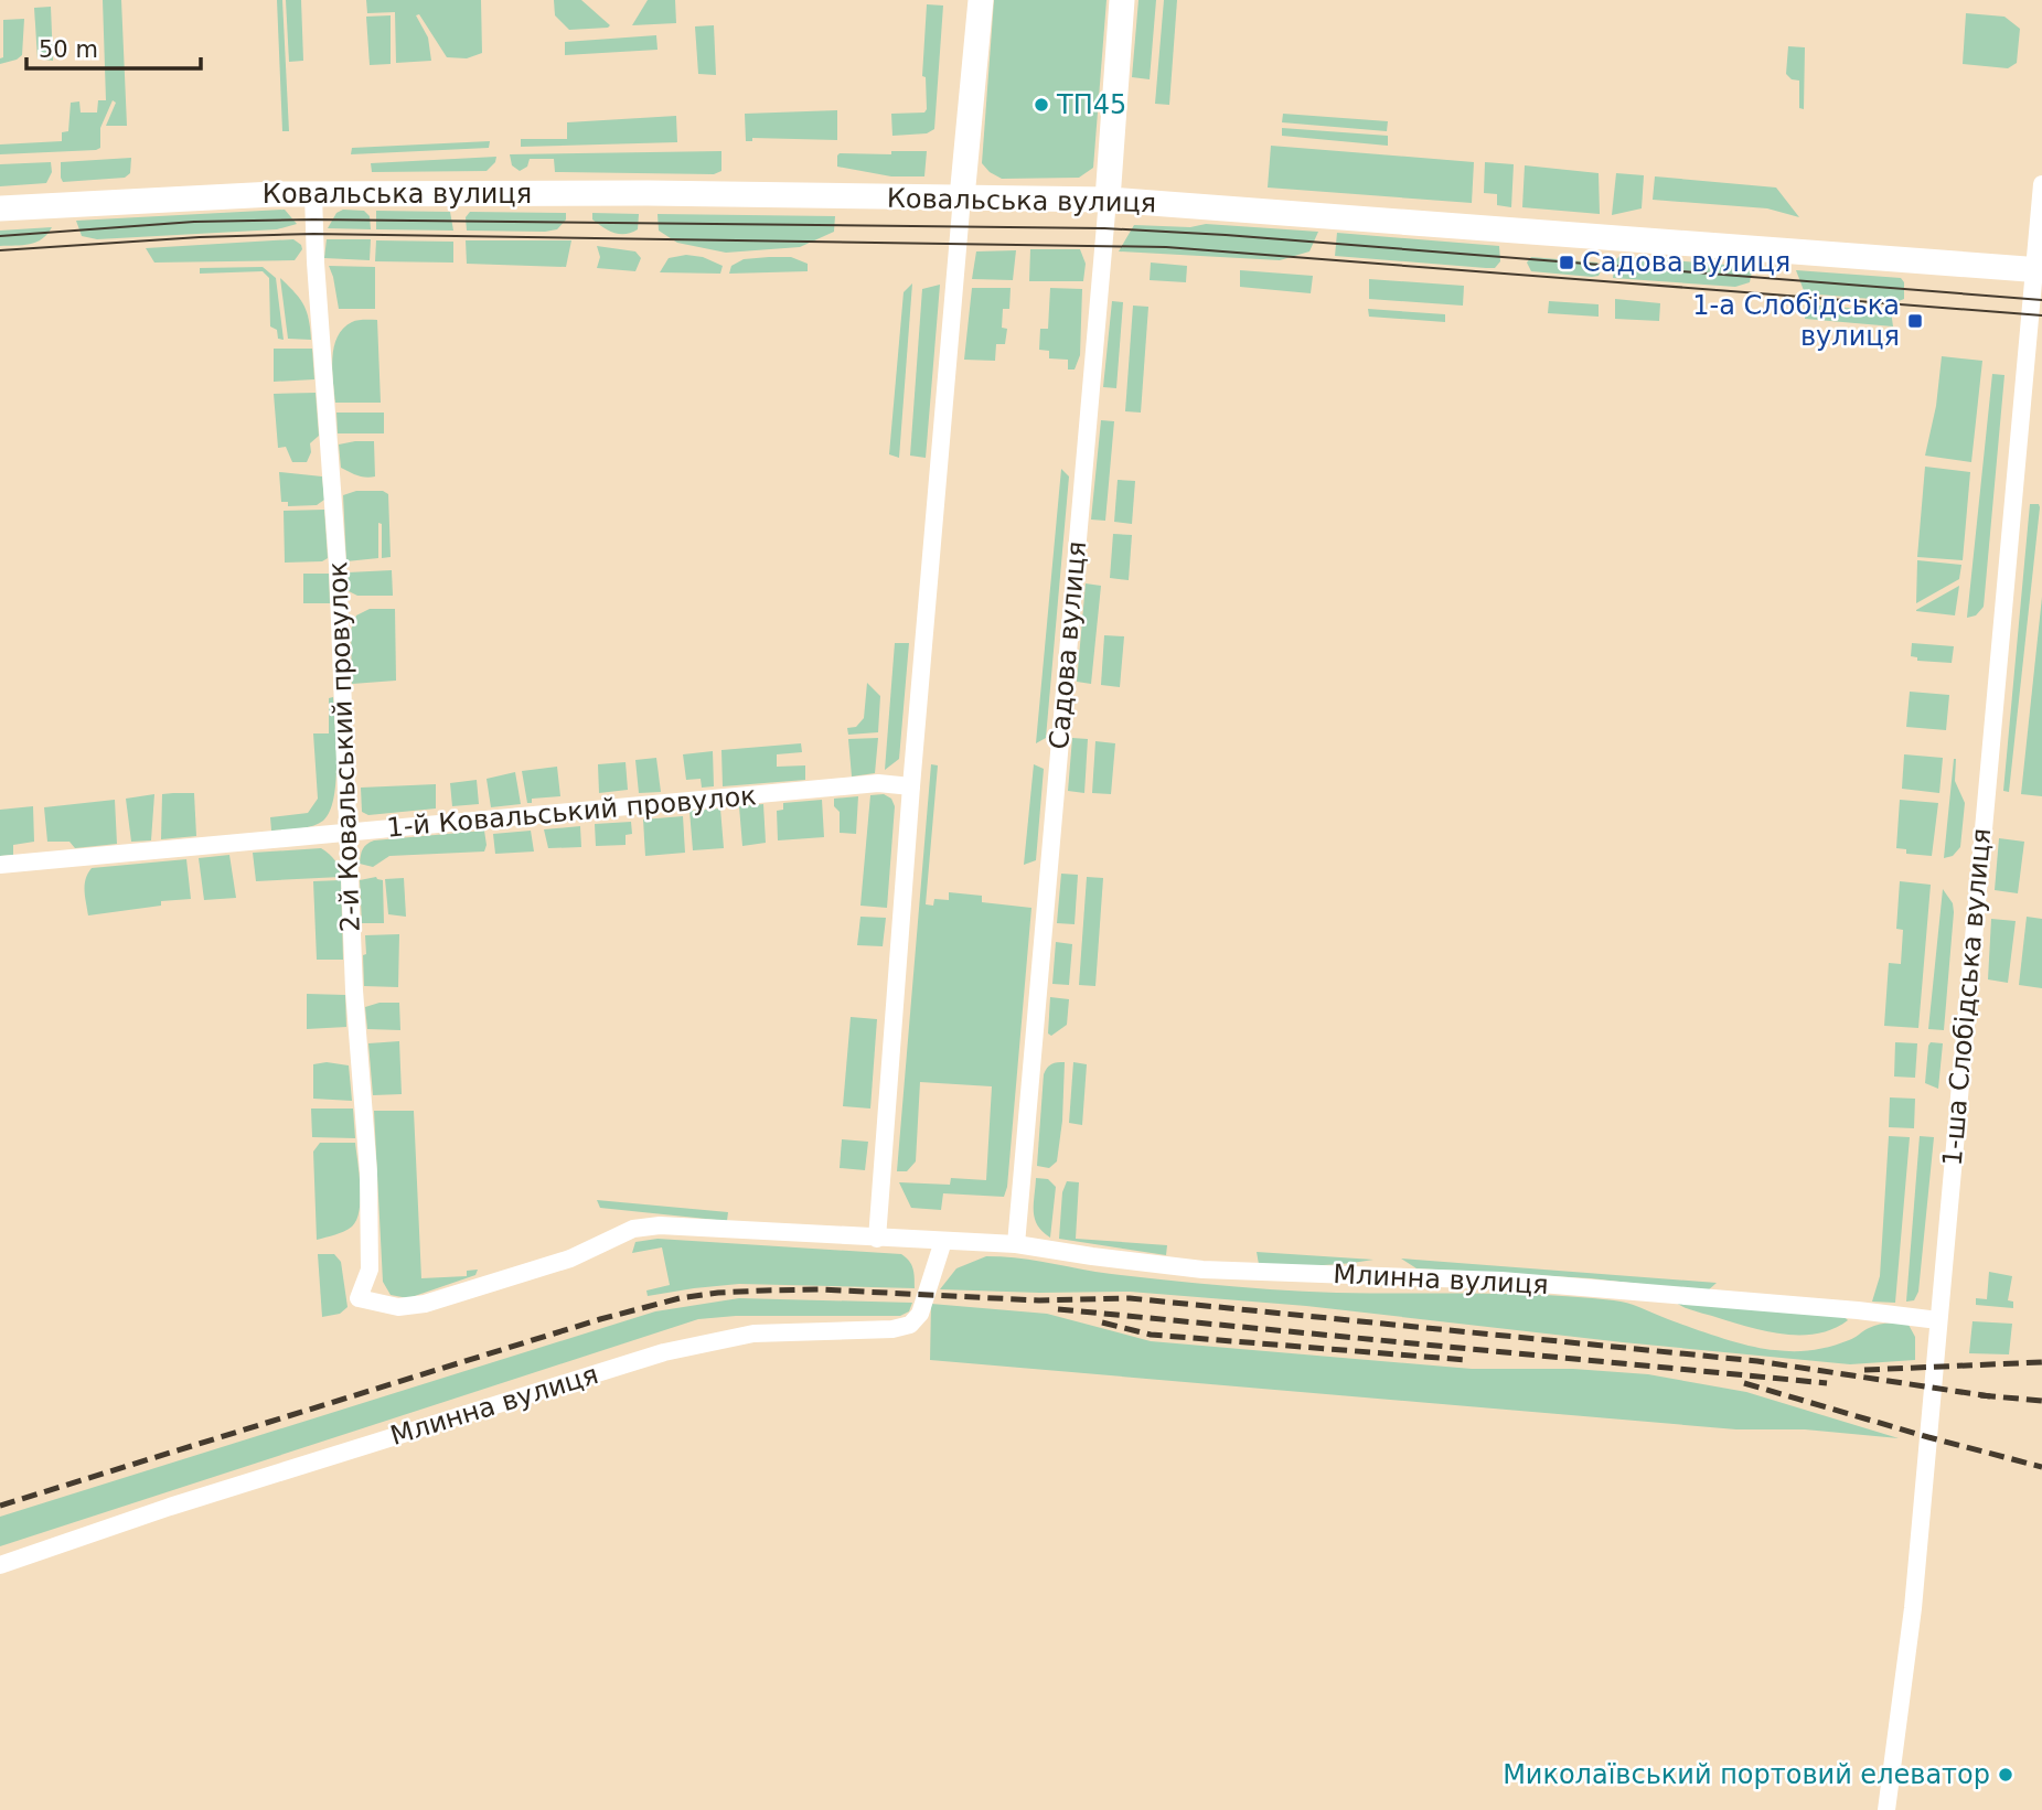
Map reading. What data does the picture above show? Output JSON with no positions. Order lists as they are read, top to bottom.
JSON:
{
  "streets": {
    "street": [
      "Ковальська вулиця",
      "Садова вулиця",
      "2-й Ковальський провулок",
      "1-й Ковальський провулок",
      "1-ша Слобідська вулиця",
      "Млинна вулиця"
    ]
  },
  "crossings": [
    ["Ковальська вулиця", "Садова вулиця"],
    ["Ковальська вулиця", "2-й Ковальський провулок"],
    ["Ковальська вулиця", "1-ша Слобідська вулиця"],
    ["Садова вулиця", "Млинна вулиця"],
    ["2-й Ковальський провулок", "1-й Ковальський провулок"],
    ["2-й Ковальський провулок", "Млинна вулиця"],
    ["1-ша Слобідська вулиця", "Млинна вулиця"]
  ],
  "places": {
    "other": ["ТП45", "Миколаївський портовий елеватор"],
    "transit": ["Садова вулиця", "1-а Слобідська вулиця"]
  },
  "scale_bar": "50 m"
}
